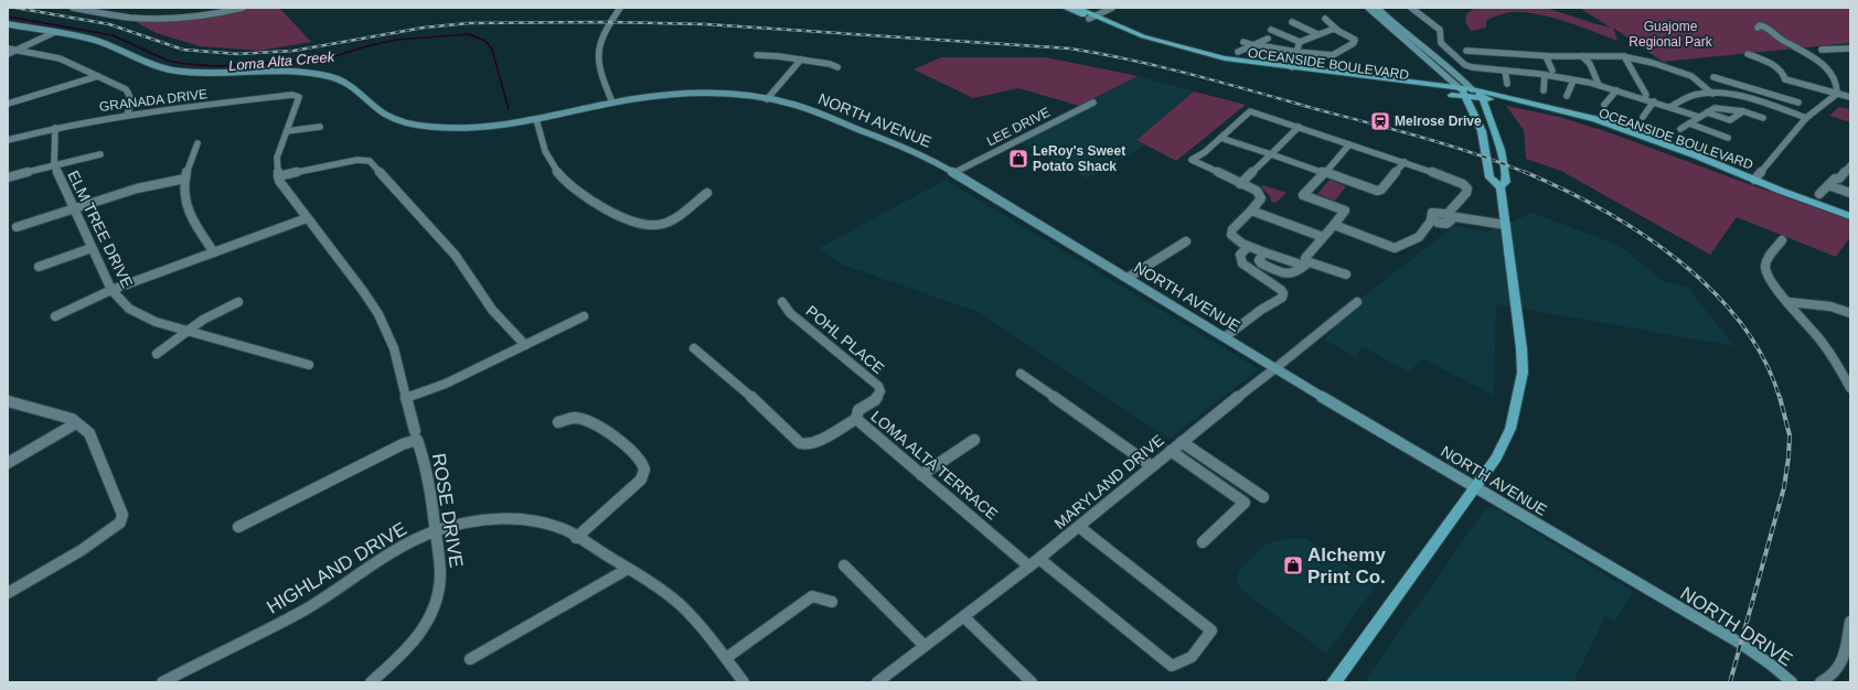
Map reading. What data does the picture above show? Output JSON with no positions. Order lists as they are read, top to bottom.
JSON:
{
  "streets": {
    "main road": ["OCEANSIDE BOULEVARD", "NORTH AVENUE", "NORTH DRIVE"],
    "street": [
      "GRANADA DRIVE",
      "LEE DRIVE",
      "ELM TREE DRIVE",
      "POHL PLACE",
      "LOMA ALTA TERRACE",
      "MARYLAND DRIVE",
      "ROSE DRIVE",
      "HIGHLAND DRIVE"
    ]
  },
  "crossings": [
    ["GRANADA DRIVE", "ELM TREE DRIVE"],
    ["NORTH AVENUE", "LEE DRIVE"],
    ["NORTH AVENUE", "MARYLAND DRIVE"],
    ["NORTH AVENUE", "NORTH DRIVE"],
    ["POHL PLACE", "LOMA ALTA TERRACE"],
    ["LOMA ALTA TERRACE", "MARYLAND DRIVE"],
    ["ROSE DRIVE", "HIGHLAND DRIVE"]
  ],
  "water": ["Loma Alta Creek"],
  "parks": ["Guajome Regional Park"],
  "places": {
    "station": ["Melrose Drive"],
    "shop": ["LeRoy's Sweet Potato Shack", "Alchemy Print Co."]
  }
}
